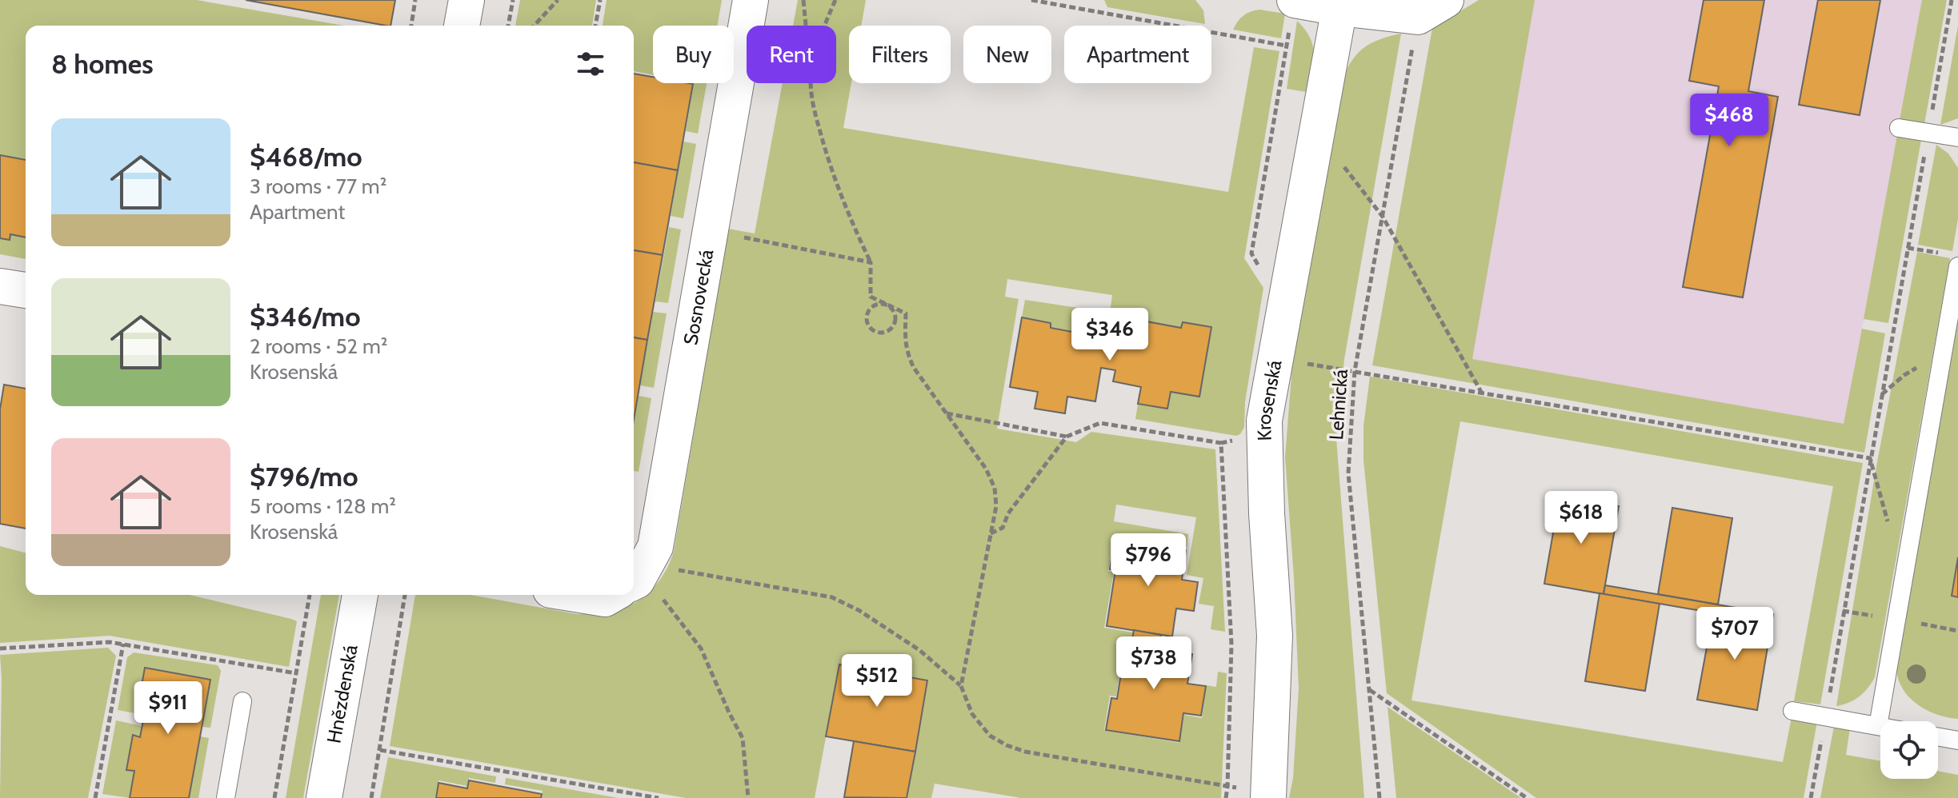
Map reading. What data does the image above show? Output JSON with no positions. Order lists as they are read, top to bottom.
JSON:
{
  "streets": {
    "street": ["Sosnovecká", "Krosenská", "Hnězdenská"],
    "path": ["Lehnická"]
  },
  "page": {
    "chip": [
      "Buy",
      "Rent",
      "Filters",
      "New",
      "Apartment"
    ],
    "heading": "8 homes",
    "price": [
      "$468",
      "$346",
      "$618",
      "$796",
      "$707",
      "$738",
      "$512",
      "$911"
    ],
    "list": [
      {
        "name": "$468/mo",
        "note": "3 rooms · 77 m² · Apartment"
      },
      {
        "name": "$346/mo",
        "note": "2 rooms · 52 m² · Krosenská"
      },
      {
        "name": "$796/mo",
        "note": "5 rooms · 128 m² · Krosenská"
      }
    ]
  }
}
